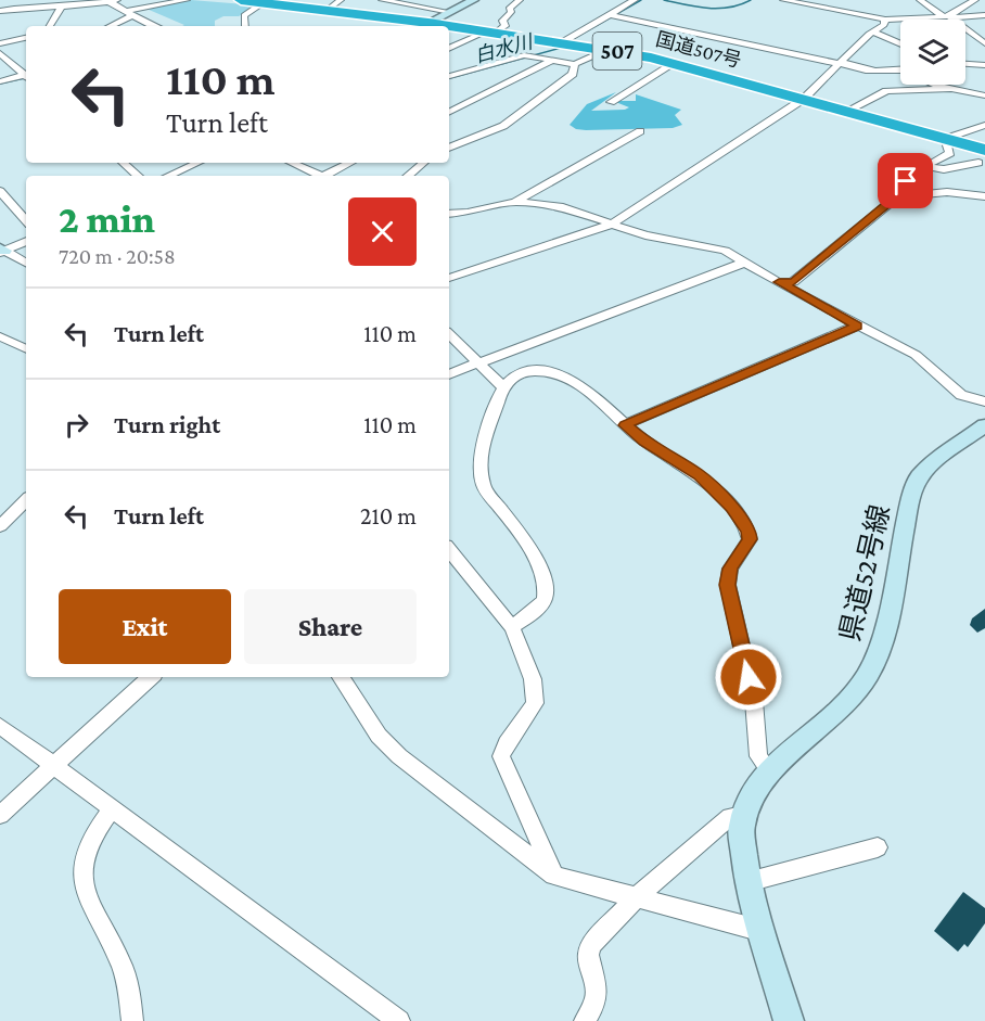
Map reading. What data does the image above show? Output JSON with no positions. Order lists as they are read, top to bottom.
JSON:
{
  "streets": {
    "highway": ["国道507号", "507"],
    "main road": ["県道52号線"]
  },
  "water": ["白水川"],
  "page": {
    "turn": ["110 m", "Turn left"],
    "heading": ["2 min", "720 m · 20:58"],
    "list": [
      {
        "name": "Turn left",
        "value": "110 m"
      },
      {
        "name": "Turn right",
        "value": "110 m"
      },
      {
        "name": "Turn left",
        "value": "210 m"
      }
    ],
    "buttons": ["Exit", "Share"]
  }
}
